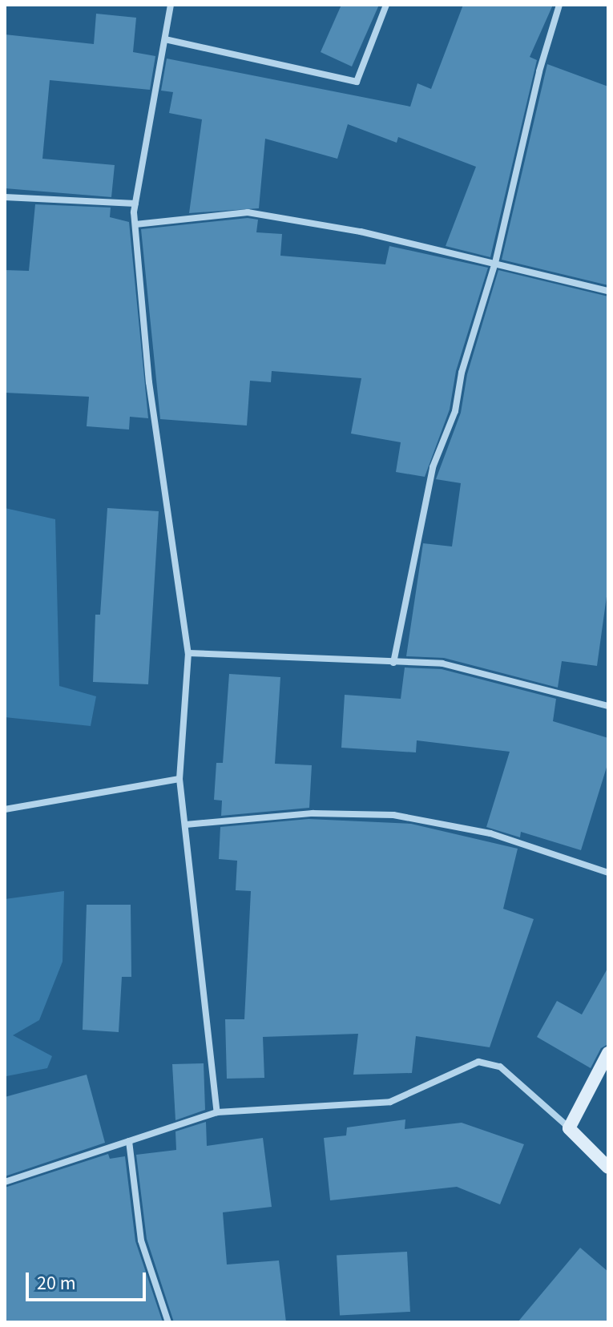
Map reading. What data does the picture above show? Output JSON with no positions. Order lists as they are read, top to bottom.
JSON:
{
  "scale_bar": "20 m"
}
